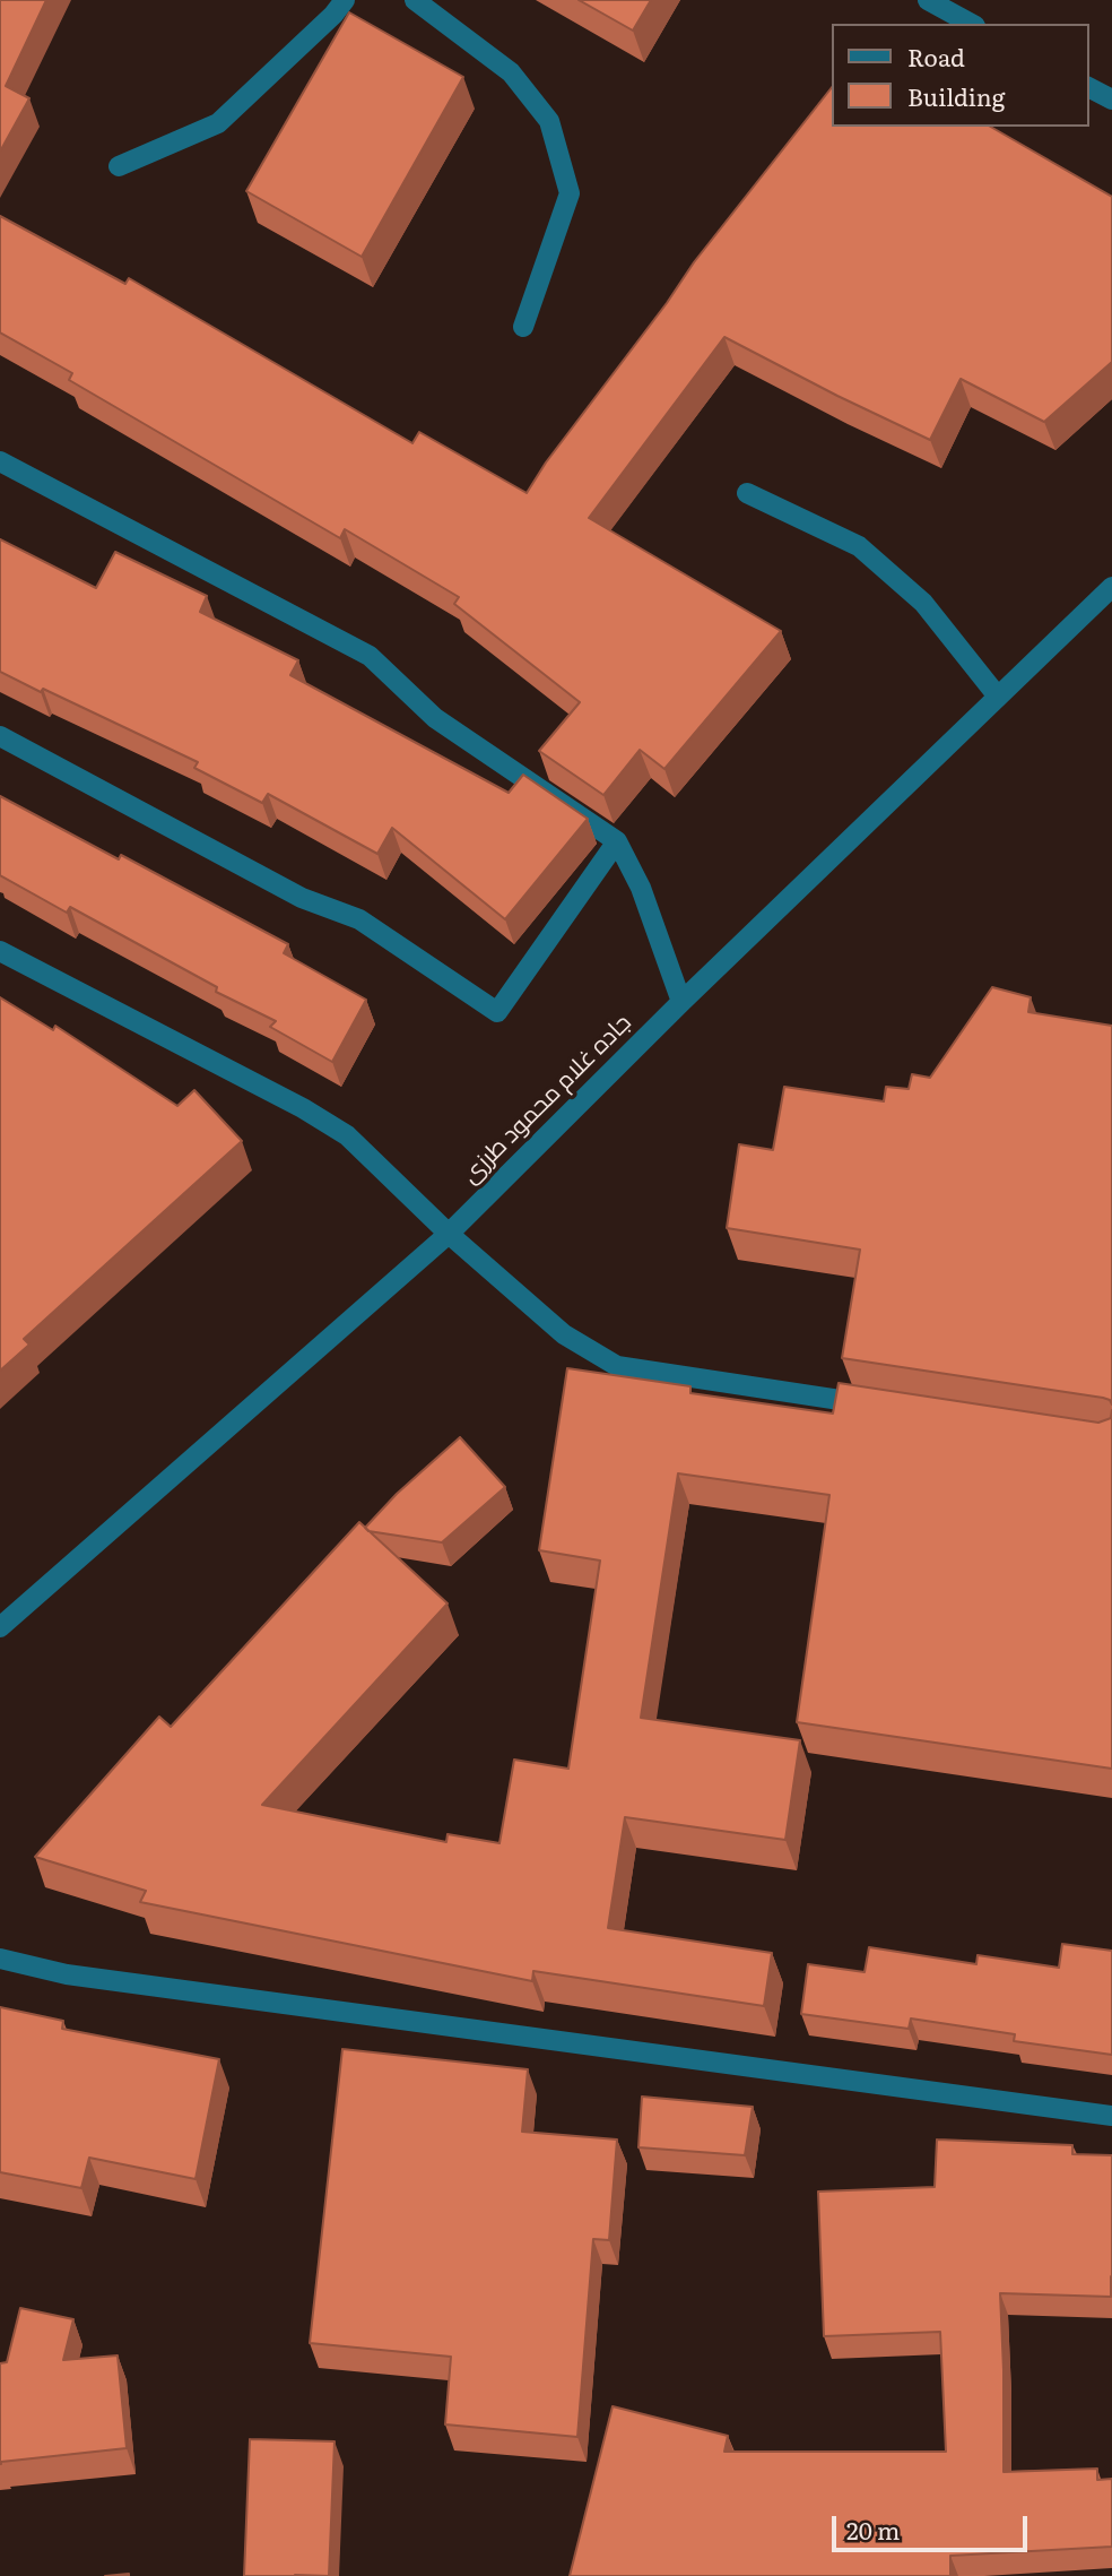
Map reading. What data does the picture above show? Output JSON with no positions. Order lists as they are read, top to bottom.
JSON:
{
  "streets": {
    "street": ["جاده غلام‌ محمود طرزی"]
  },
  "legend": ["Road", "Building"],
  "scale_bar": "20 m"
}
